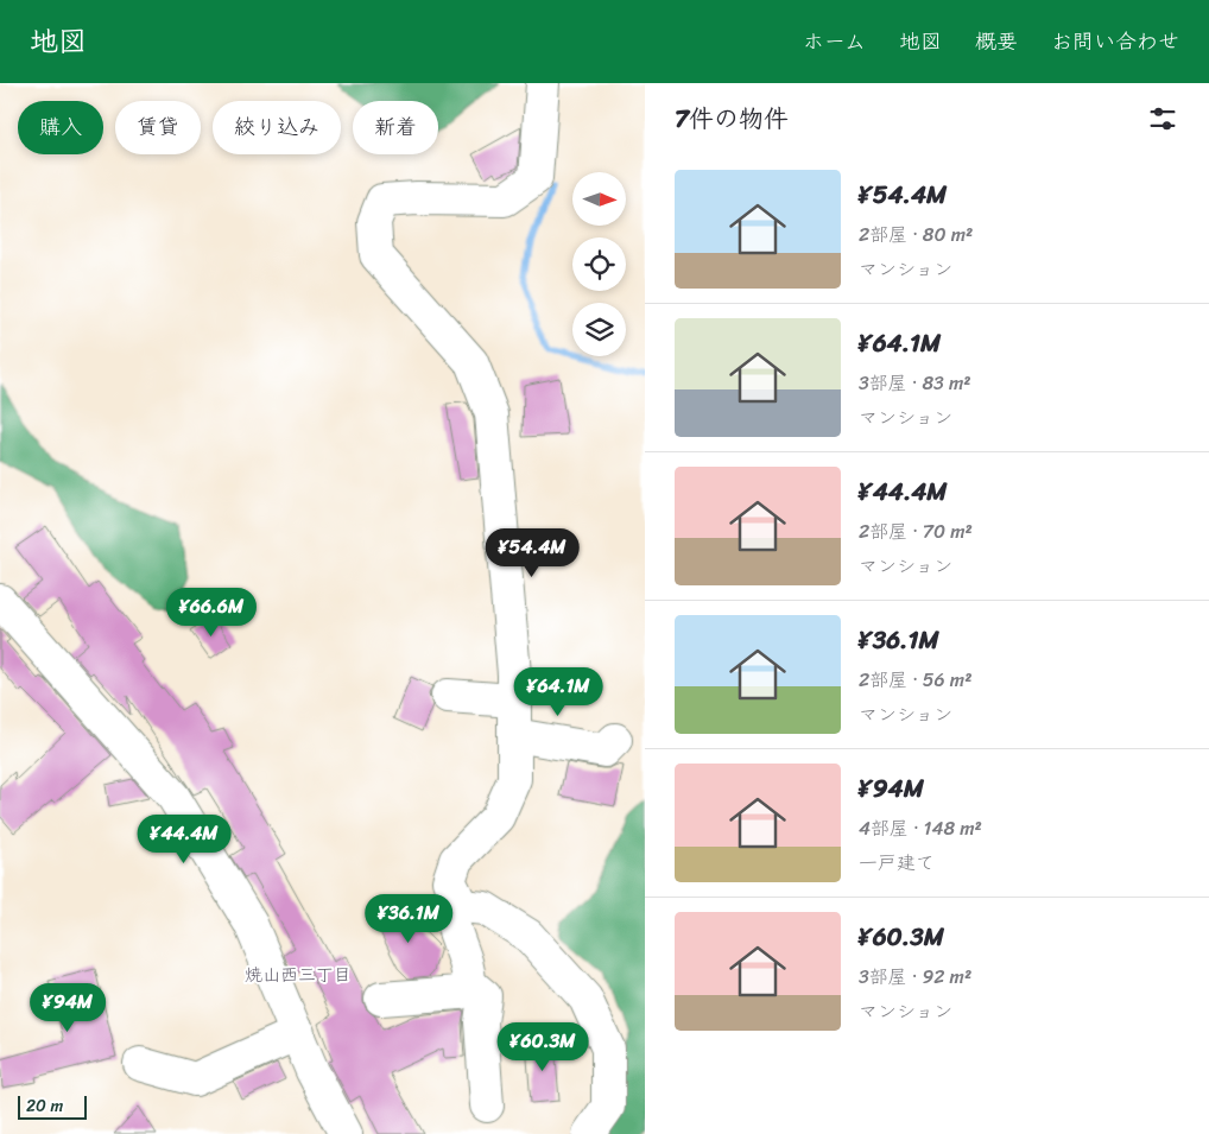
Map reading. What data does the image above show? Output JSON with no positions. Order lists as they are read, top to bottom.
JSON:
{
  "districts": ["焼山西三丁目"],
  "scale_bar": "20 m",
  "north": "right",
  "page": {
    "header": "地図",
    "nav": [
      "ホーム",
      "地図",
      "概要",
      "お問い合わせ"
    ],
    "heading": "7件の物件",
    "chip": [
      "購入",
      "賃貸",
      "絞り込み",
      "新着"
    ],
    "list": [
      {
        "name": "¥54.4M",
        "note": "2部屋 · 80 m² · マンション"
      },
      {
        "name": "¥64.1M",
        "note": "3部屋 · 83 m² · マンション"
      },
      {
        "name": "¥44.4M",
        "note": "2部屋 · 70 m² · マンション"
      },
      {
        "name": "¥36.1M",
        "note": "2部屋 · 56 m² · マンション"
      },
      {
        "name": "¥94M",
        "note": "4部屋 · 148 m² · 一戸建て"
      },
      {
        "name": "¥60.3M",
        "note": "3部屋 · 92 m² · マンション"
      }
    ],
    "price": [
      "¥54.4M",
      "¥66.6M",
      "¥64.1M",
      "¥44.4M",
      "¥36.1M",
      "¥94M",
      "¥60.3M"
    ],
    "scale": "20 m"
  }
}
